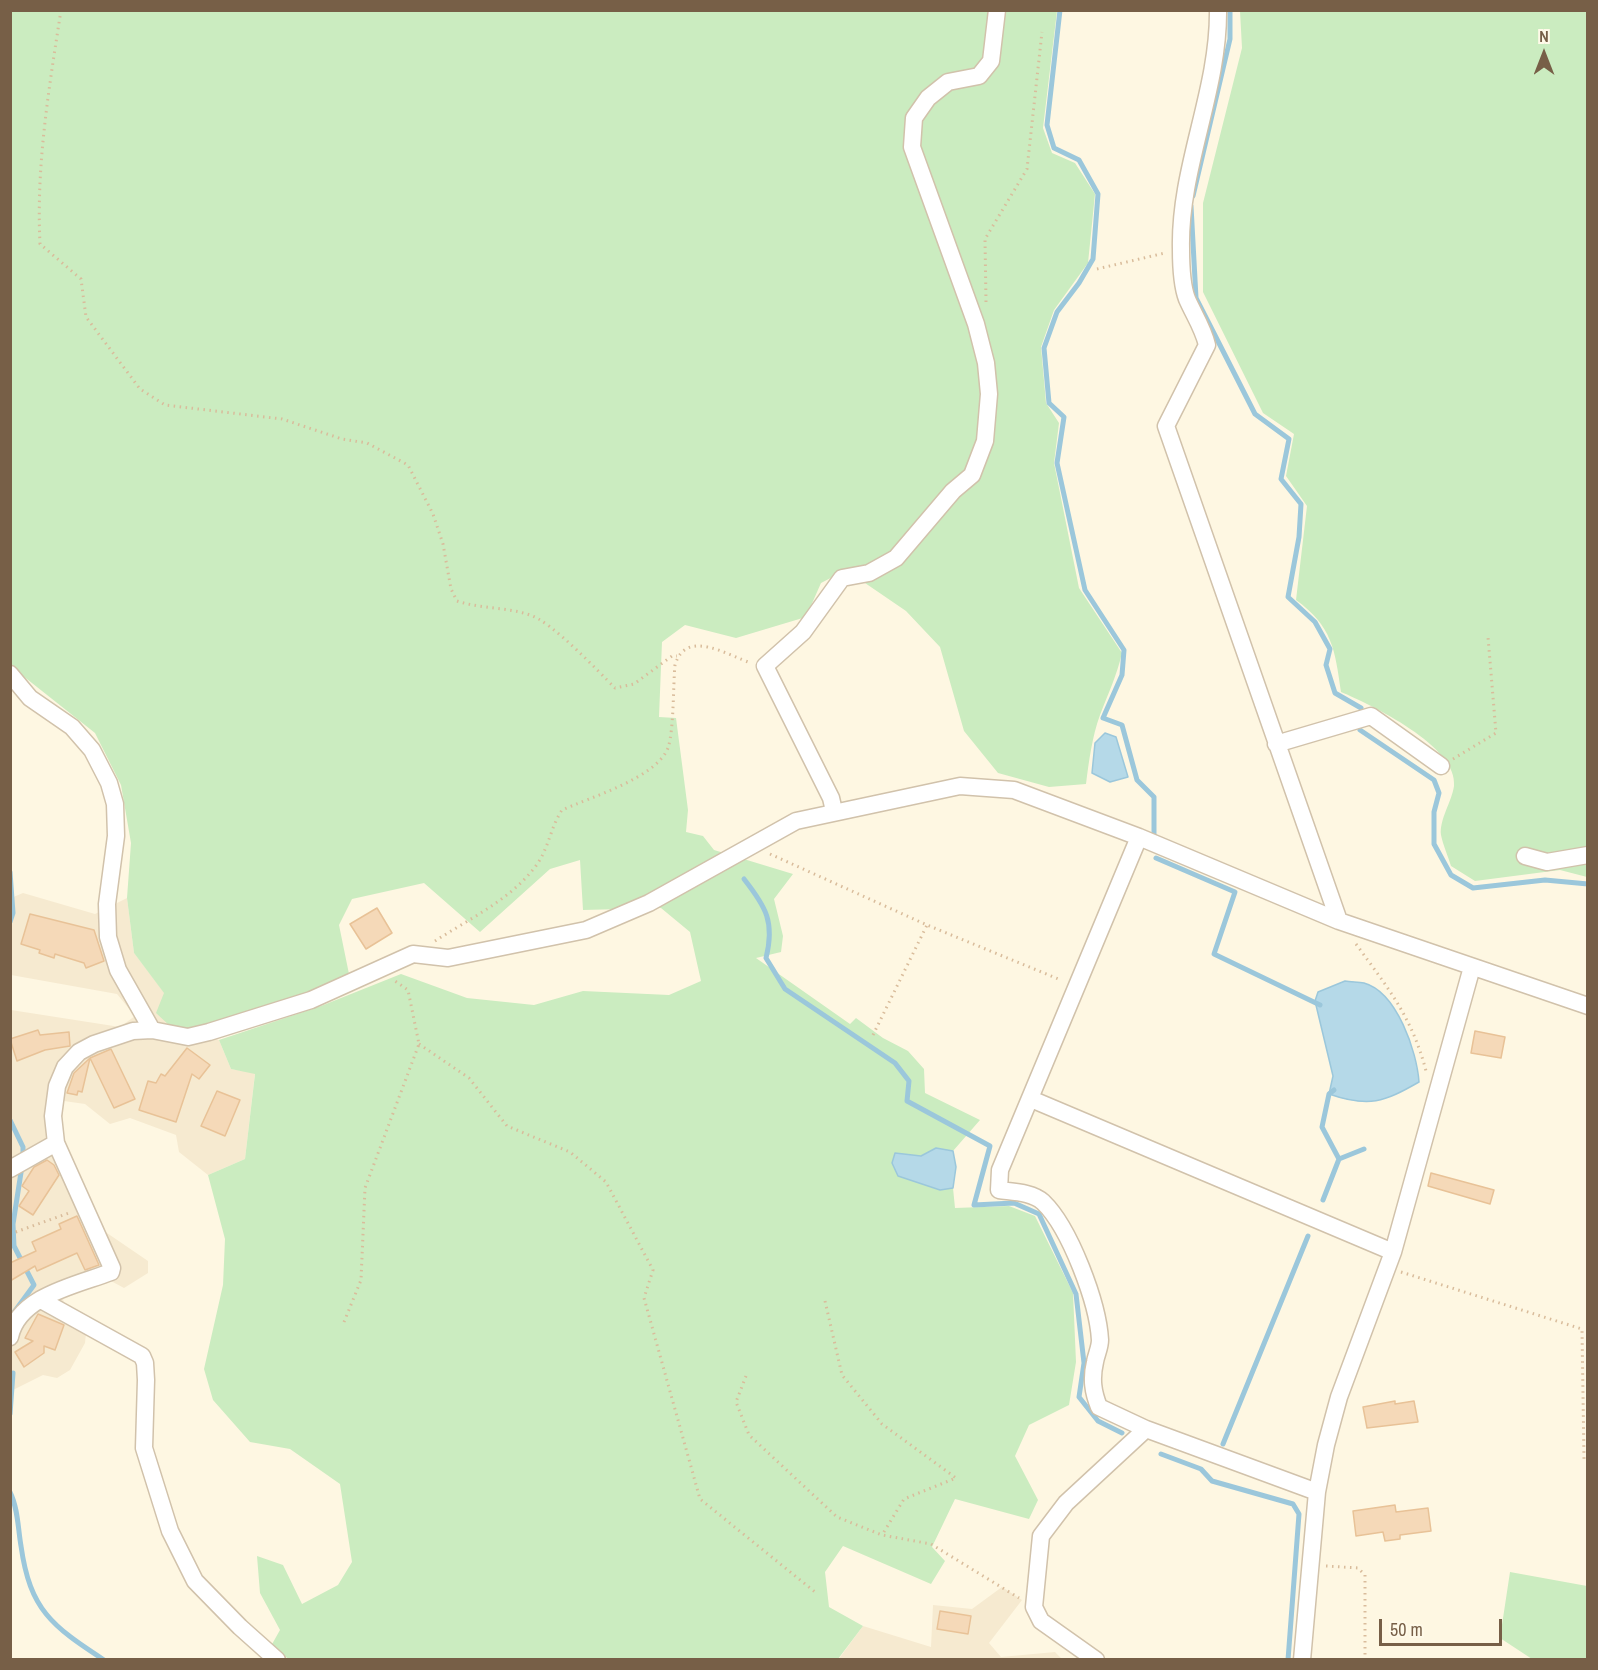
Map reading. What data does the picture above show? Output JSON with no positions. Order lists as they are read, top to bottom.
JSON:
{
  "scale_bar": "50 m",
  "north": "top"
}
